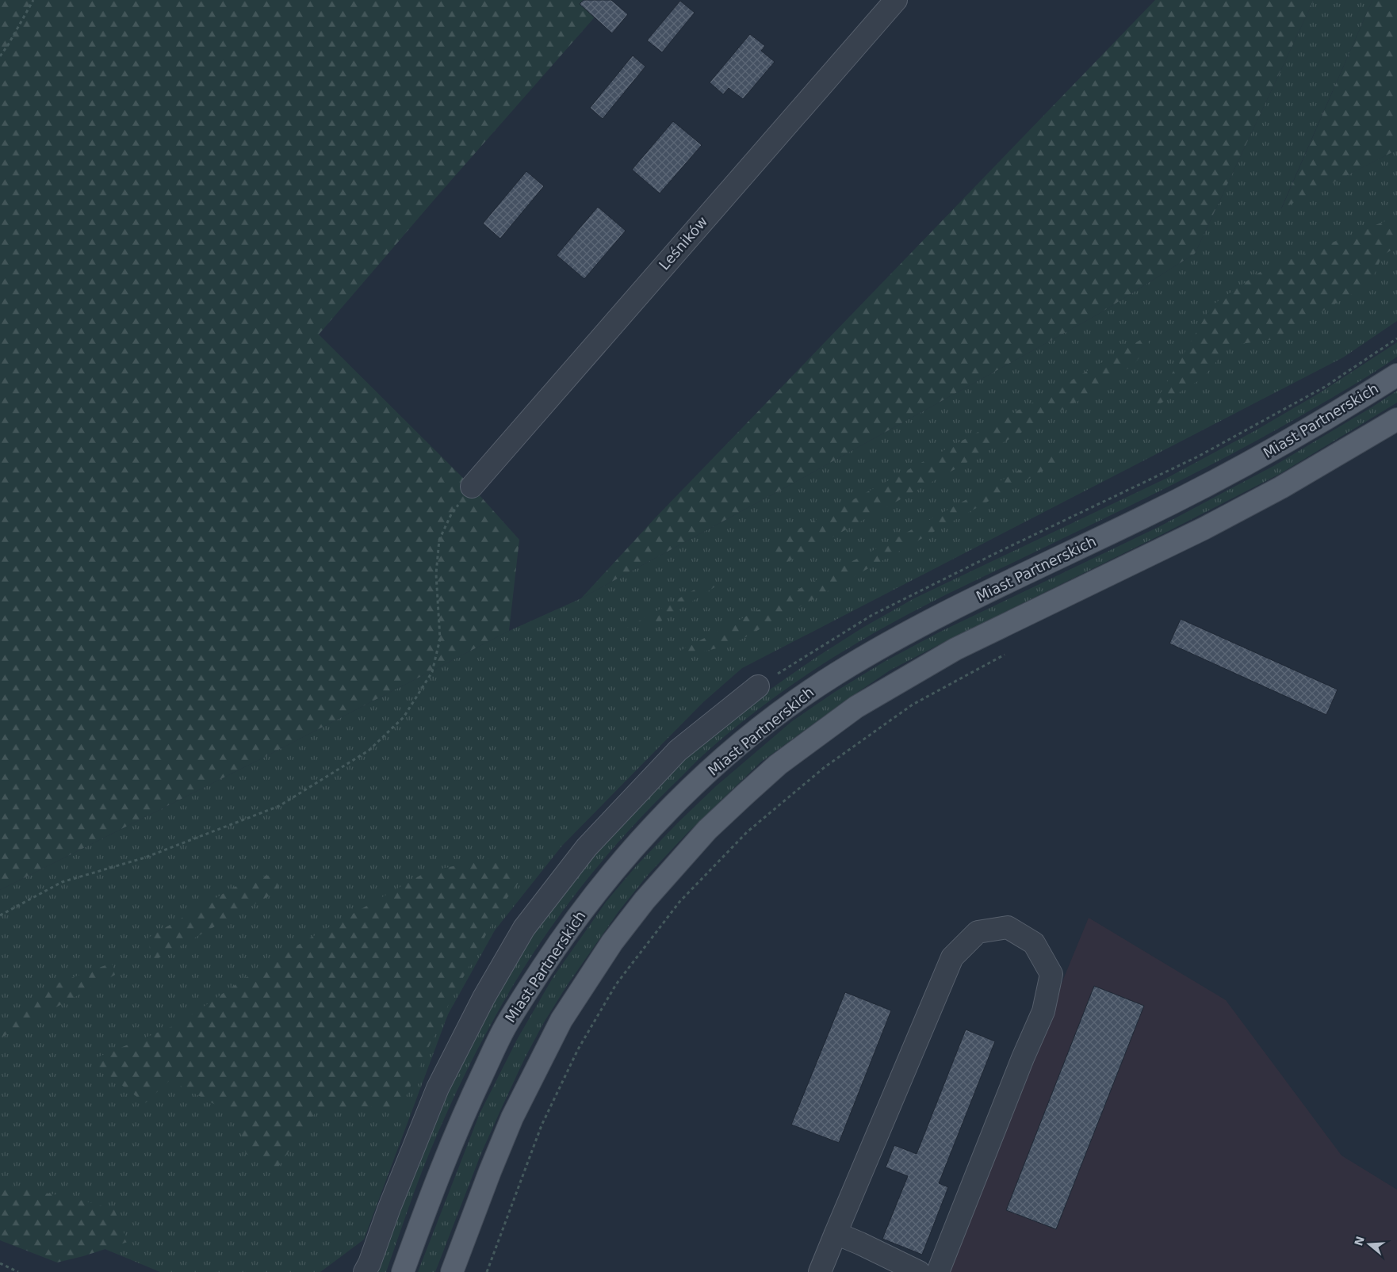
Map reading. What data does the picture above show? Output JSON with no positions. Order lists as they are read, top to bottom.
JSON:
{
  "streets": {
    "main road": ["Miast Partnerskich"],
    "street": ["Leśników"]
  },
  "north": "left"
}
